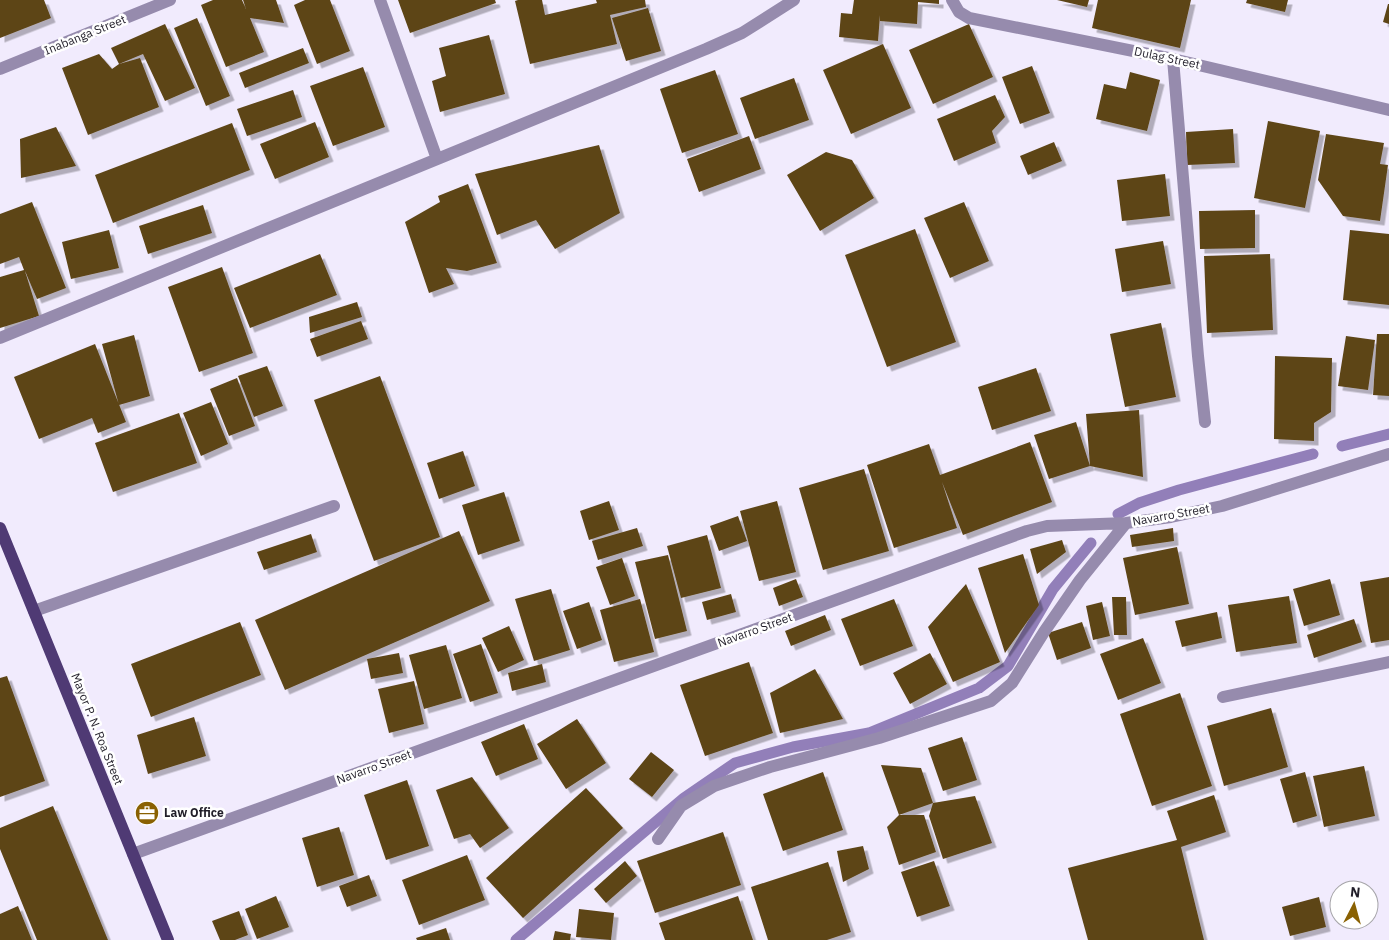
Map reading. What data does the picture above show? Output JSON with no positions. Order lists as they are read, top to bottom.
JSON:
{
  "streets": {
    "main road": ["Mayor P. N. Roa Street"],
    "street": ["Inabanga Street", "Dulag Street", "Navarro Street"]
  },
  "crossings": [
    ["Navarro Street", "Mayor P. N. Roa Street"]
  ],
  "places": {
    "office": ["Law Office"]
  },
  "north": "top"
}
